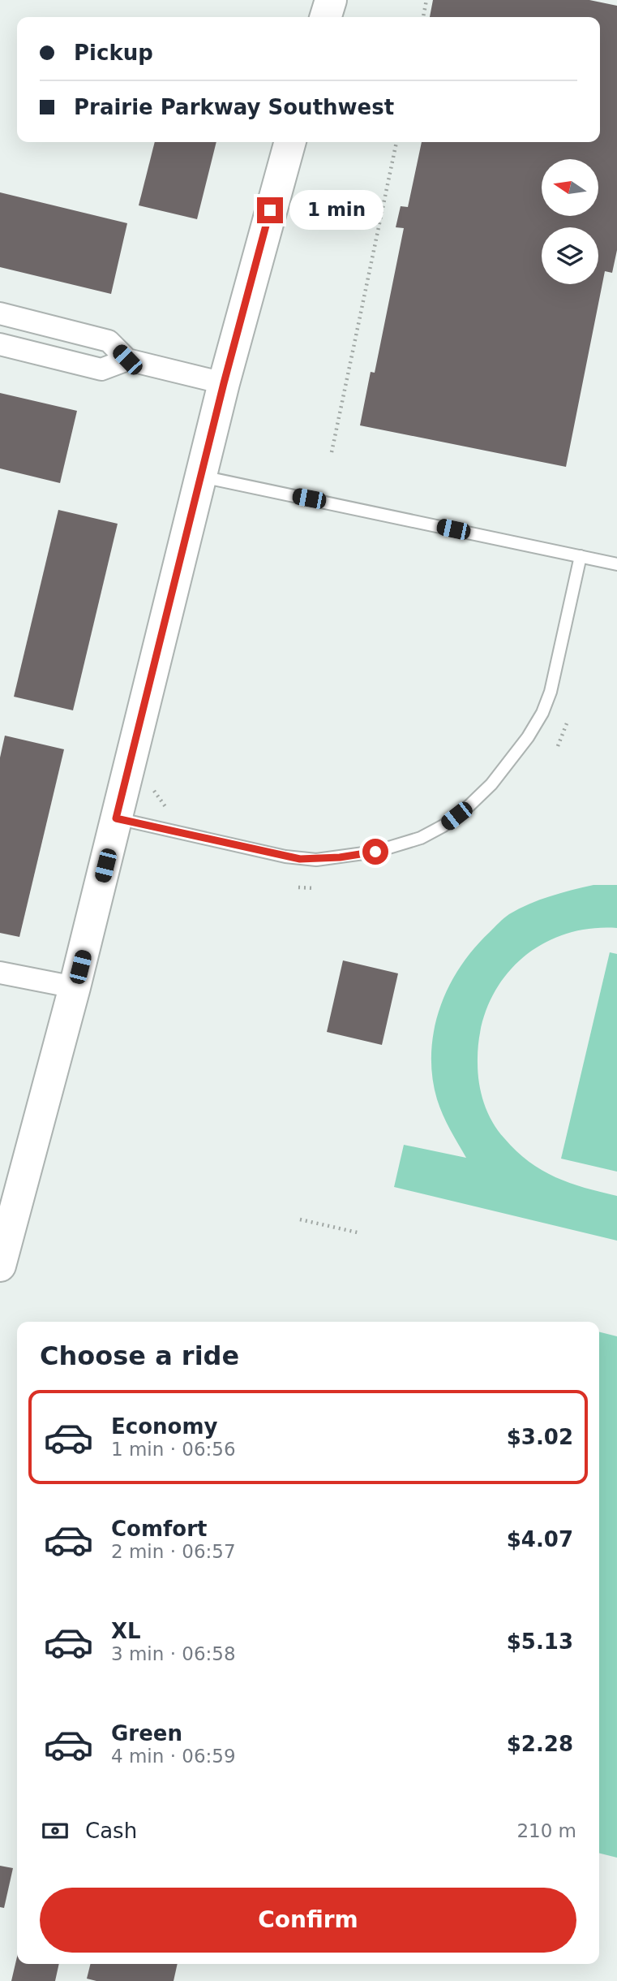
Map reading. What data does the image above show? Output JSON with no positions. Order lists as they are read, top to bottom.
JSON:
{
  "north": "left",
  "page": {
    "banner": ["Pickup", "Prairie Parkway Southwest"],
    "bubble": "1 min",
    "heading": "Choose a ride",
    "list": [
      {
        "name": "Economy",
        "note": "1 min · 06:56",
        "value": "$3.02"
      },
      {
        "name": "Comfort",
        "note": "2 min · 06:57",
        "value": "$4.07"
      },
      {
        "name": "XL",
        "note": "3 min · 06:58",
        "value": "$5.13"
      },
      {
        "name": "Green",
        "note": "4 min · 06:59",
        "value": "$2.28"
      }
    ],
    "pay": ["Cash", "210 m"],
    "buttons": "Confirm"
  }
}
